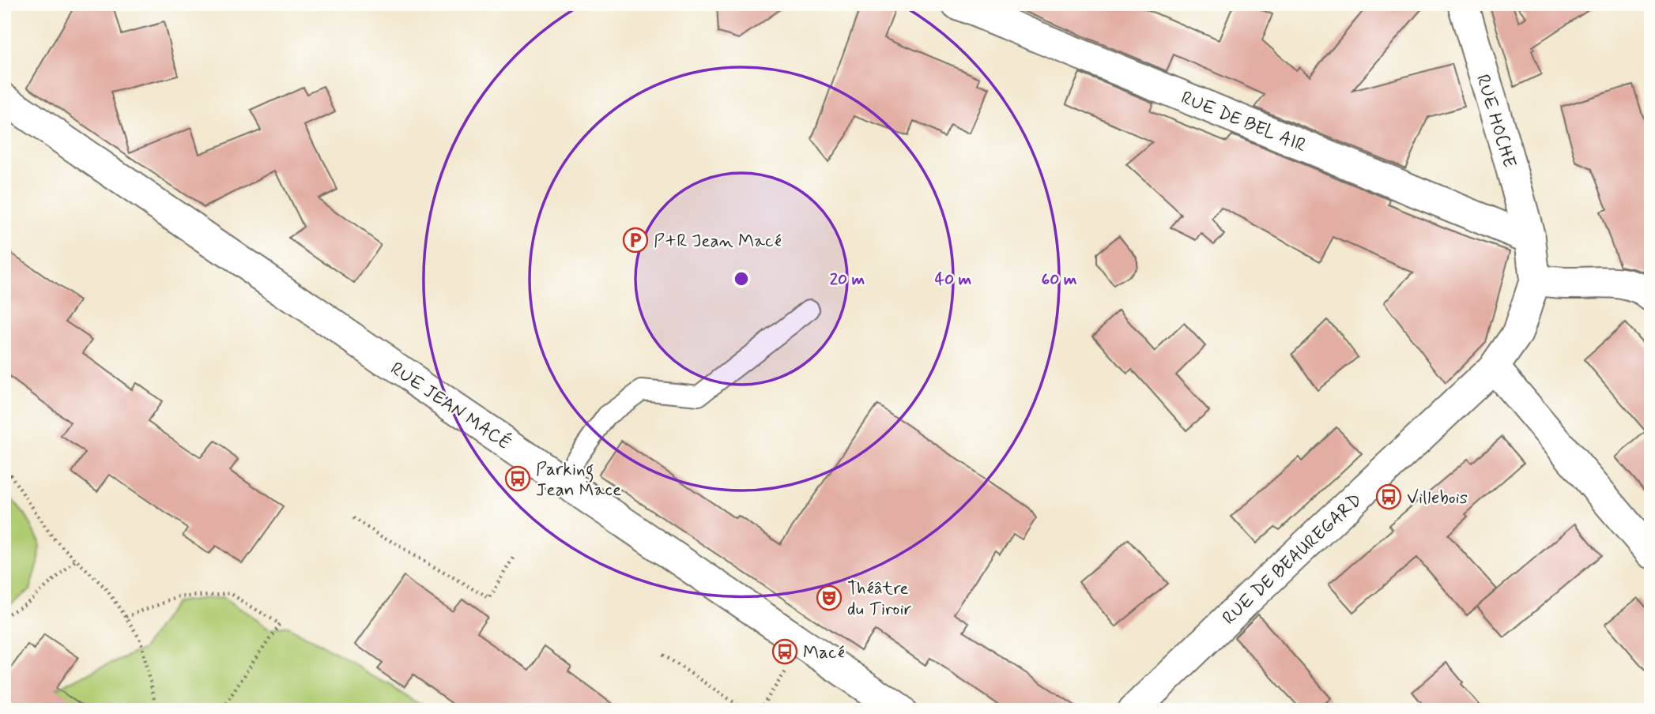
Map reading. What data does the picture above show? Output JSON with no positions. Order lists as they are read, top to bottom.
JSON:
{
  "streets": {
    "street": [
      "RUE DE BEL AIR",
      "RUE HOCHE",
      "RUE JEAN MACÉ",
      "RUE DE BEAUREGARD"
    ]
  },
  "crossings": [
    ["RUE DE BEL AIR", "RUE HOCHE"],
    ["RUE DE BEL AIR", "RUE DE BEAUREGARD"],
    ["RUE HOCHE", "RUE DE BEAUREGARD"]
  ],
  "places": {
    "parking": ["P+R Jean Macé"],
    "bus stop": ["Parking Jean Mace", "Villebois", "Macé"],
    "theatre": ["Théâtre du Tiroir"]
  },
  "rings": ["20 m", "40 m", "60 m"]
}
